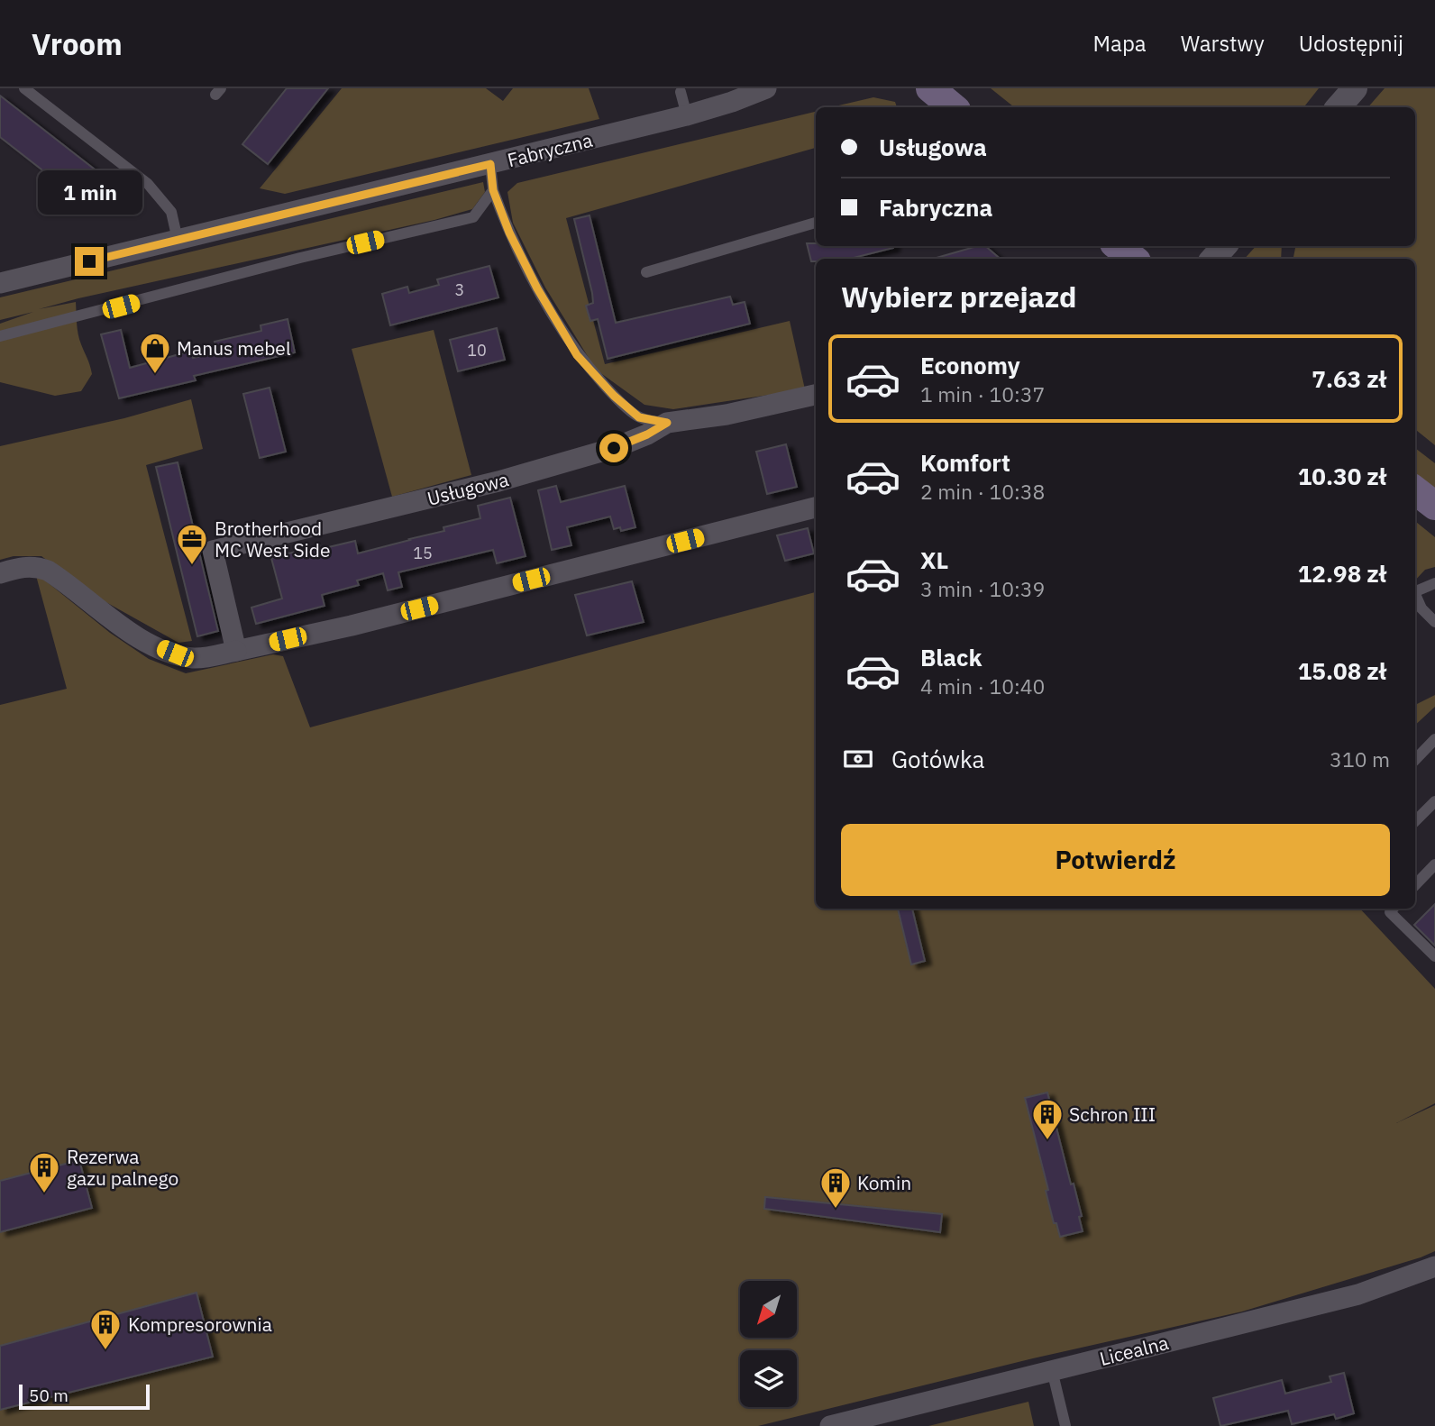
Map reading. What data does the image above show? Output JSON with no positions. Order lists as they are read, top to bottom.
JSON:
{
  "streets": {
    "street": ["Fabryczna", "Usługowa", "Licealna"]
  },
  "places": {
    "shop": ["Manus mebel"],
    "office": ["Brotherhood MC West Side"],
    "building": [
      "Schron III",
      "Rezerwa gazu palnego",
      "Komin",
      "Kompresorownia"
    ]
  },
  "house_numbers": ["3", "10", "15"],
  "scale_bar": "50 m",
  "north": "bottom left",
  "page": {
    "header": "Vroom",
    "nav": ["Mapa", "Warstwy", "Udostępnij"],
    "banner": ["Usługowa", "Fabryczna"],
    "bubble": "1 min",
    "heading": "Wybierz przejazd",
    "list": [
      {
        "name": "Economy",
        "note": "1 min · 10:37",
        "value": "7.63 zł"
      },
      {
        "name": "Komfort",
        "note": "2 min · 10:38",
        "value": "10.30 zł"
      },
      {
        "name": "XL",
        "note": "3 min · 10:39",
        "value": "12.98 zł"
      },
      {
        "name": "Black",
        "note": "4 min · 10:40",
        "value": "15.08 zł"
      }
    ],
    "pay": ["Gotówka", "310 m"],
    "buttons": "Potwierdź",
    "scale": "50 m"
  }
}
